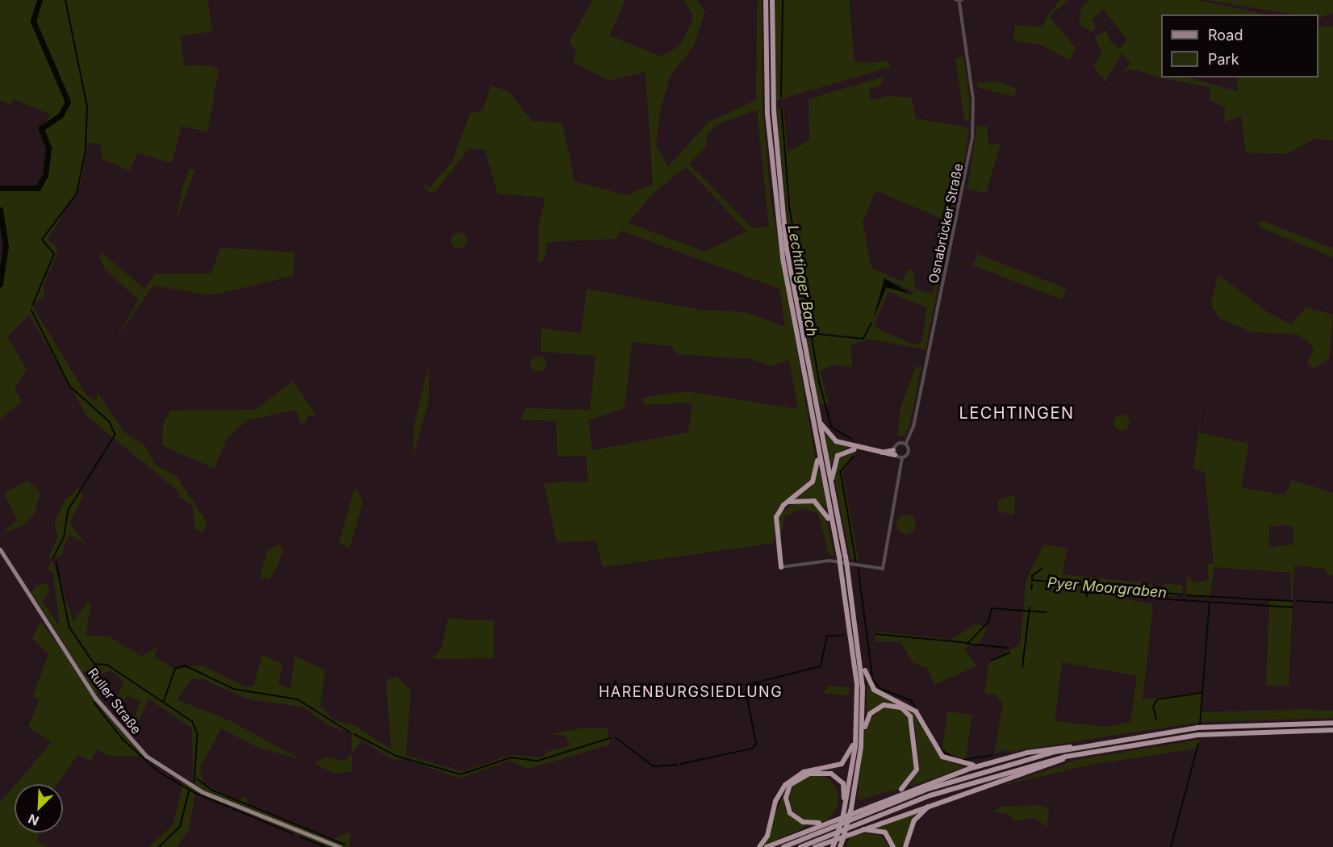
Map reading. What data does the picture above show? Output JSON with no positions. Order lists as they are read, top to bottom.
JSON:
{
  "streets": {
    "main road": ["Ruller Straße"],
    "street": ["Osnabrücker Straße"]
  },
  "districts": ["LECHTINGEN", "HARENBURGSIEDLUNG"],
  "water": ["Lechtinger Bach", "Pyer Moorgraben"],
  "legend": ["Road", "Park"],
  "north": "bottom left"
}
